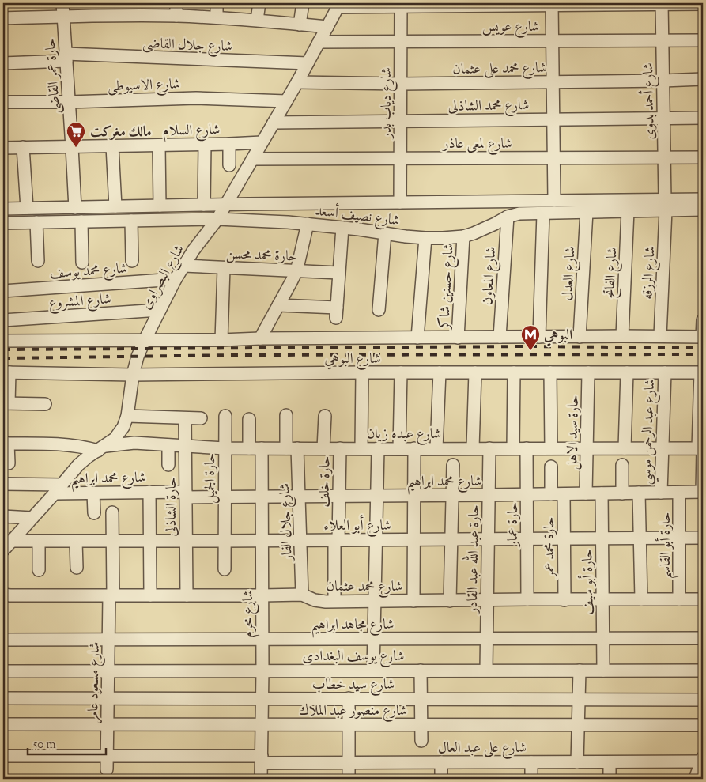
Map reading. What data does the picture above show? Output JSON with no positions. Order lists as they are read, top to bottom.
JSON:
{
  "streets": {
    "street": [
      "شارع عويس",
      "شارع جلال القاضى",
      "شارع محمد على عثمان",
      "حارة عمر القاضى",
      "شارع الاسيوطى",
      "شارع أحمد بدوى",
      "شارع دياب بدر",
      "شارع محمد الشاذلى",
      "شارع السلام",
      "شارع لمعى عاذر",
      "شارع نصيف أسعد",
      "حارة محمد محسن",
      "شارع محمد يوسف",
      "شارع الفاتح",
      "شارع الرزقه",
      "شارع العدل",
      "شارع المعاون",
      "شارع البصراوى",
      "شارع حسنين شاكر",
      "شارع المشروع",
      "شارع البوهي",
      "شارع عبد الرحمن موسي",
      "حارة سيد الاهل",
      "شارع عبده زيان",
      "شارع محمد ابراهيم",
      "حارة الجميل",
      "حارة خلف",
      "حارة الشاذلى",
      "شارع جلال الفار",
      "حارة عمار",
      "شارع أبو العلاء",
      "حارة أبو القاسم",
      "حارة محمد عمر",
      "حارة عبد الله عبد القادر",
      "حارة أبو سيف",
      "شارع محمد عثمان",
      "شارع محرم",
      "شارع مجاهد ابراهيم",
      "شارع يوسف البغدادى",
      "شارع مسعود عامر",
      "شارع سيد خطاب",
      "شارع منصور عبد الملاك",
      "شارع على عبد العال"
    ]
  },
  "crossings": [
    ["شارع عويس", "شارع أحمد بدوى"],
    ["شارع عويس", "شارع دياب بدر"],
    ["شارع عويس", "شارع البصراوى"],
    ["شارع جلال القاضى", "حارة عمر القاضى"],
    ["شارع جلال القاضى", "شارع البصراوى"],
    ["شارع محمد على عثمان", "شارع أحمد بدوى"],
    ["شارع محمد على عثمان", "شارع دياب بدر"],
    ["شارع محمد على عثمان", "شارع البصراوى"],
    ["حارة عمر القاضى", "شارع الاسيوطى"],
    ["حارة عمر القاضى", "شارع السلام"],
    ["حارة عمر القاضى", "شارع نصيف أسعد"],
    ["شارع الاسيوطى", "شارع البصراوى"],
    ["شارع أحمد بدوى", "شارع محمد الشاذلى"],
    ["شارع أحمد بدوى", "شارع لمعى عاذر"],
    ["شارع أحمد بدوى", "شارع نصيف أسعد"],
    ["شارع أحمد بدوى", "شارع الرزقه"],
    ["شارع دياب بدر", "شارع محمد الشاذلى"],
    ["شارع دياب بدر", "شارع لمعى عاذر"],
    ["شارع دياب بدر", "شارع نصيف أسعد"],
    ["شارع محمد الشاذلى", "شارع البصراوى"],
    ["شارع السلام", "شارع البصراوى"],
    ["شارع لمعى عاذر", "شارع البصراوى"],
    ["شارع نصيف أسعد", "شارع الفاتح"],
    ["شارع نصيف أسعد", "شارع الرزقه"],
    ["شارع نصيف أسعد", "شارع العدل"],
    ["شارع نصيف أسعد", "شارع المعاون"],
    ["شارع نصيف أسعد", "شارع البصراوى"],
    ["شارع نصيف أسعد", "شارع حسنين شاكر"],
    ["حارة محمد محسن", "شارع البصراوى"],
    ["شارع محمد يوسف", "شارع البصراوى"],
    ["شارع الفاتح", "شارع البوهي"],
    ["شارع الرزقه", "شارع البوهي"],
    ["شارع العدل", "شارع البوهي"],
    ["شارع المعاون", "شارع البوهي"],
    ["شارع البصراوى", "شارع المشروع"],
    ["شارع البصراوى", "شارع البوهي"],
    ["شارع البصراوى", "شارع عبده زيان"],
    ["شارع البصراوى", "شارع محمد ابراهيم"],
    ["شارع البصراوى", "شارع أبو العلاء"],
    ["شارع حسنين شاكر", "شارع البوهي"],
    ["شارع البوهي", "شارع عبد الرحمن موسي"],
    ["شارع البوهي", "حارة سيد الاهل"],
    ["شارع عبد الرحمن موسي", "شارع عبده زيان"],
    ["شارع عبد الرحمن موسي", "شارع محمد ابراهيم"],
    ["حارة سيد الاهل", "شارع عبده زيان"],
    ["حارة سيد الاهل", "شارع محمد ابراهيم"],
    ["شارع عبده زيان", "حارة الجميل"],
    ["شارع عبده زيان", "حارة خلف"],
    ["شارع عبده زيان", "حارة الشاذلى"],
    ["شارع عبده زيان", "شارع جلال الفار"],
    ["شارع عبده زيان", "حارة عمار"],
    ["شارع عبده زيان", "حارة عبد الله عبد القادر"],
    ["شارع عبده زيان", "شارع محرم"],
    ["شارع محمد ابراهيم", "حارة الجميل"],
    ["شارع محمد ابراهيم", "حارة خلف"],
    ["شارع محمد ابراهيم", "حارة الشاذلى"],
    ["شارع محمد ابراهيم", "شارع جلال الفار"],
    ["شارع محمد ابراهيم", "حارة عمار"],
    ["شارع محمد ابراهيم", "حارة أبو القاسم"],
    ["شارع محمد ابراهيم", "حارة محمد عمر"],
    ["شارع محمد ابراهيم", "حارة عبد الله عبد القادر"],
    ["شارع محمد ابراهيم", "حارة أبو سيف"],
    ["شارع محمد ابراهيم", "شارع محرم"],
    ["حارة الجميل", "شارع أبو العلاء"],
    ["حارة خلف", "شارع أبو العلاء"],
    ["حارة خلف", "شارع محمد عثمان"],
    ["حارة الشاذلى", "شارع أبو العلاء"],
    ["حارة الشاذلى", "شارع محمد عثمان"],
    ["شارع جلال الفار", "شارع أبو العلاء"],
    ["شارع جلال الفار", "شارع محمد عثمان"],
    ["حارة عمار", "شارع أبو العلاء"],
    ["حارة عمار", "شارع محمد عثمان"],
    ["شارع أبو العلاء", "حارة أبو القاسم"],
    ["شارع أبو العلاء", "حارة محمد عمر"],
    ["شارع أبو العلاء", "حارة عبد الله عبد القادر"],
    ["شارع أبو العلاء", "حارة أبو سيف"],
    ["شارع أبو العلاء", "شارع محرم"],
    ["شارع أبو العلاء", "شارع مسعود عامر"],
    ["حارة أبو القاسم", "شارع محمد عثمان"],
    ["حارة محمد عمر", "شارع محمد عثمان"],
    ["حارة عبد الله عبد القادر", "شارع محمد عثمان"],
    ["حارة عبد الله عبد القادر", "شارع مجاهد ابراهيم"],
    ["حارة عبد الله عبد القادر", "شارع يوسف البغدادى"],
    ["حارة أبو سيف", "شارع محمد عثمان"],
    ["حارة أبو سيف", "شارع مجاهد ابراهيم"],
    ["حارة أبو سيف", "شارع يوسف البغدادى"],
    ["شارع محمد عثمان", "شارع محرم"],
    ["شارع محمد عثمان", "شارع مسعود عامر"],
    ["شارع محرم", "شارع مجاهد ابراهيم"],
    ["شارع محرم", "شارع يوسف البغدادى"],
    ["شارع محرم", "شارع سيد خطاب"],
    ["شارع محرم", "شارع منصور عبد الملاك"],
    ["شارع محرم", "شارع على عبد العال"],
    ["شارع مجاهد ابراهيم", "شارع مسعود عامر"],
    ["شارع يوسف البغدادى", "شارع مسعود عامر"],
    ["شارع مسعود عامر", "شارع سيد خطاب"],
    ["شارع مسعود عامر", "شارع منصور عبد الملاك"],
    ["شارع مسعود عامر", "شارع على عبد العال"]
  ],
  "places": {
    "supermarket": ["مالك مغركت"],
    "metro station": ["البوهي"]
  },
  "scale_bar": "50 m"
}
